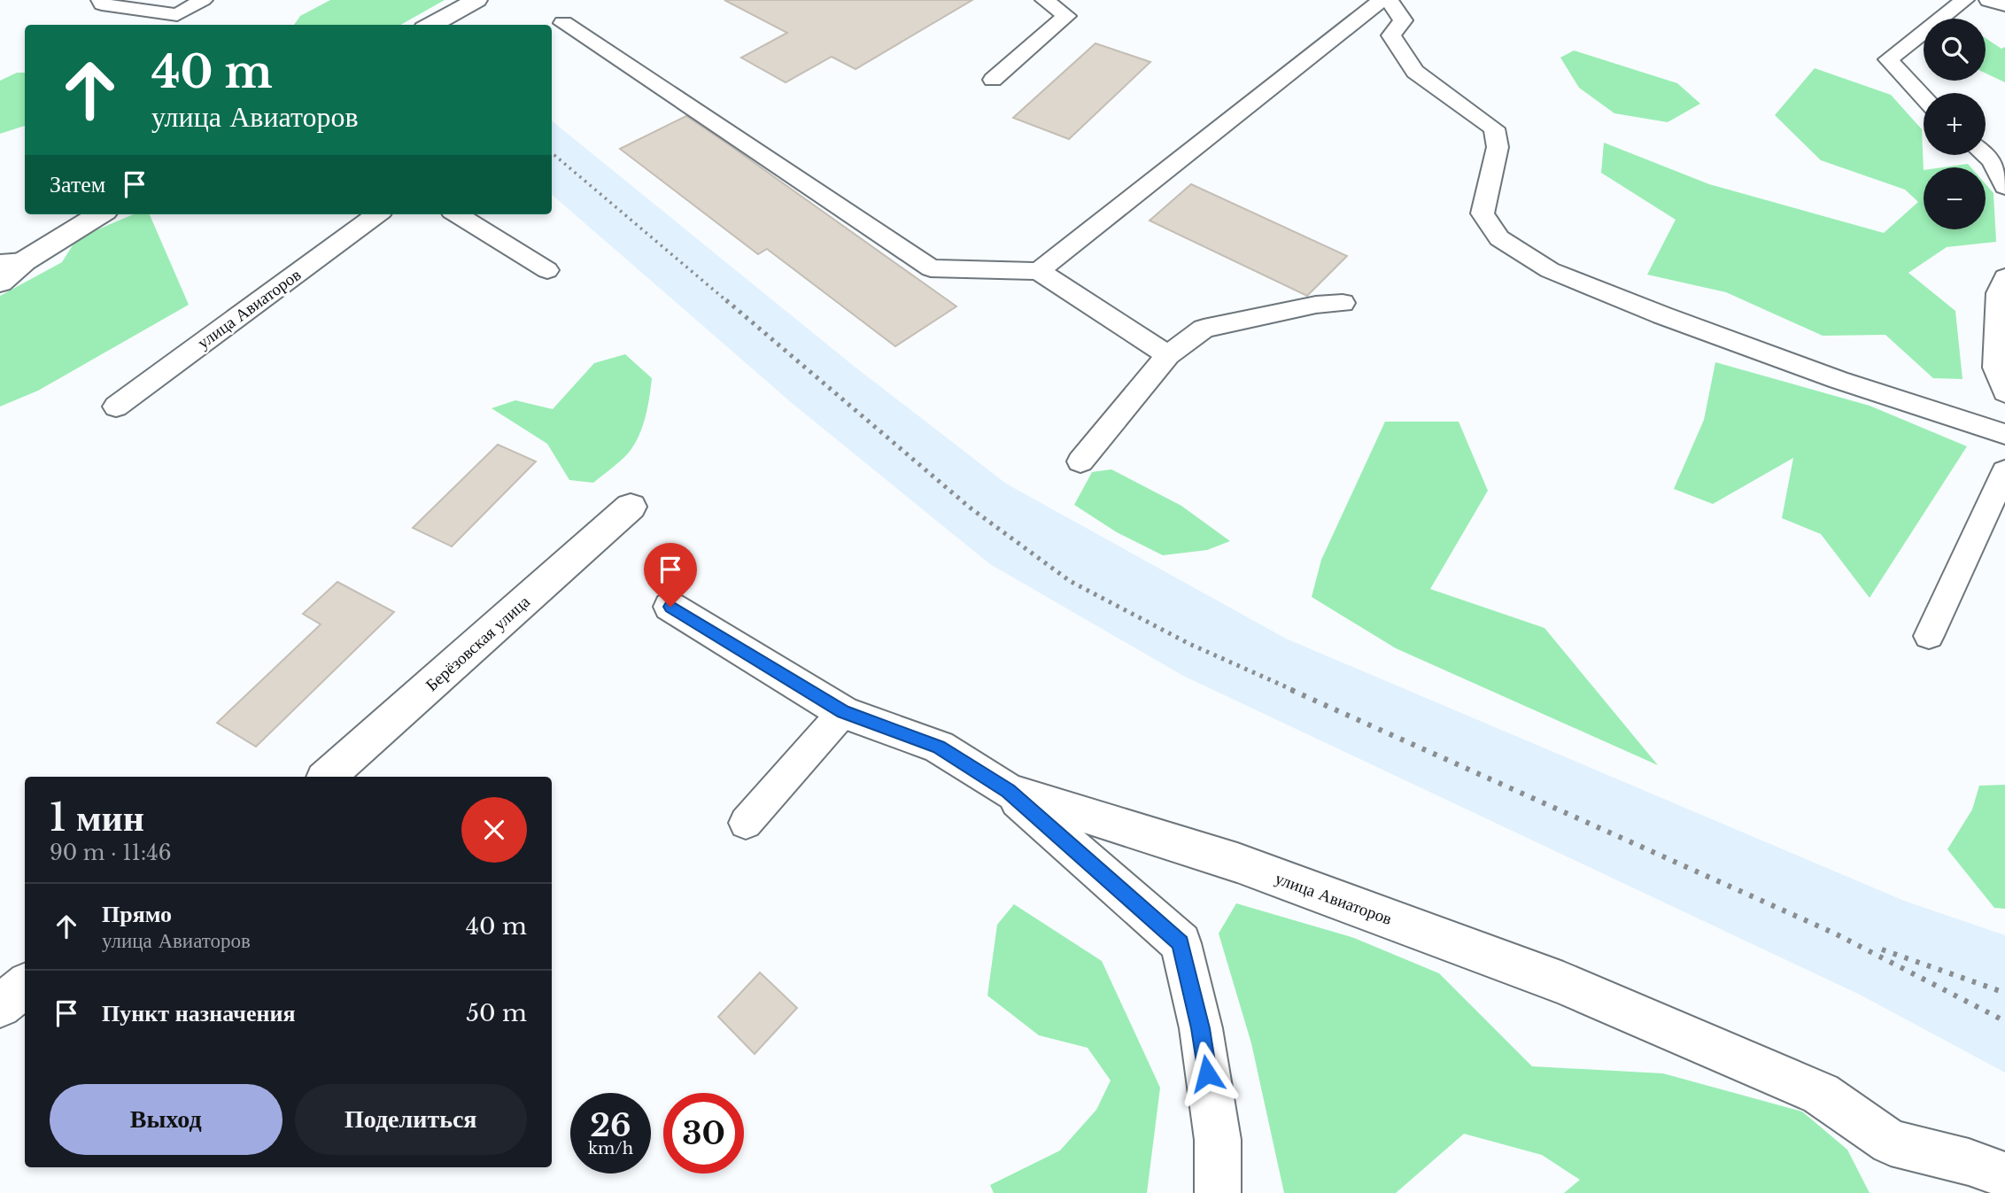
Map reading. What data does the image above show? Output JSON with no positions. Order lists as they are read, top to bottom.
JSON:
{
  "streets": {
    "street": ["улица Авиаторов", "Берёзовская улица"]
  },
  "page": {
    "map_buttons": ["+", "−"],
    "turn": ["40 m", "улица Авиаторов"],
    "then": "Затем",
    "heading": ["1 мин", "90 m · 11:46"],
    "list": [
      {
        "name": "Прямо",
        "note": "улица Авиаторов",
        "value": "40 m"
      },
      {
        "name": "Пункт назначения",
        "value": "50 m"
      }
    ],
    "buttons": ["Выход", "Поделиться"],
    "speed": "26 km/h",
    "limit": "30"
  }
}
